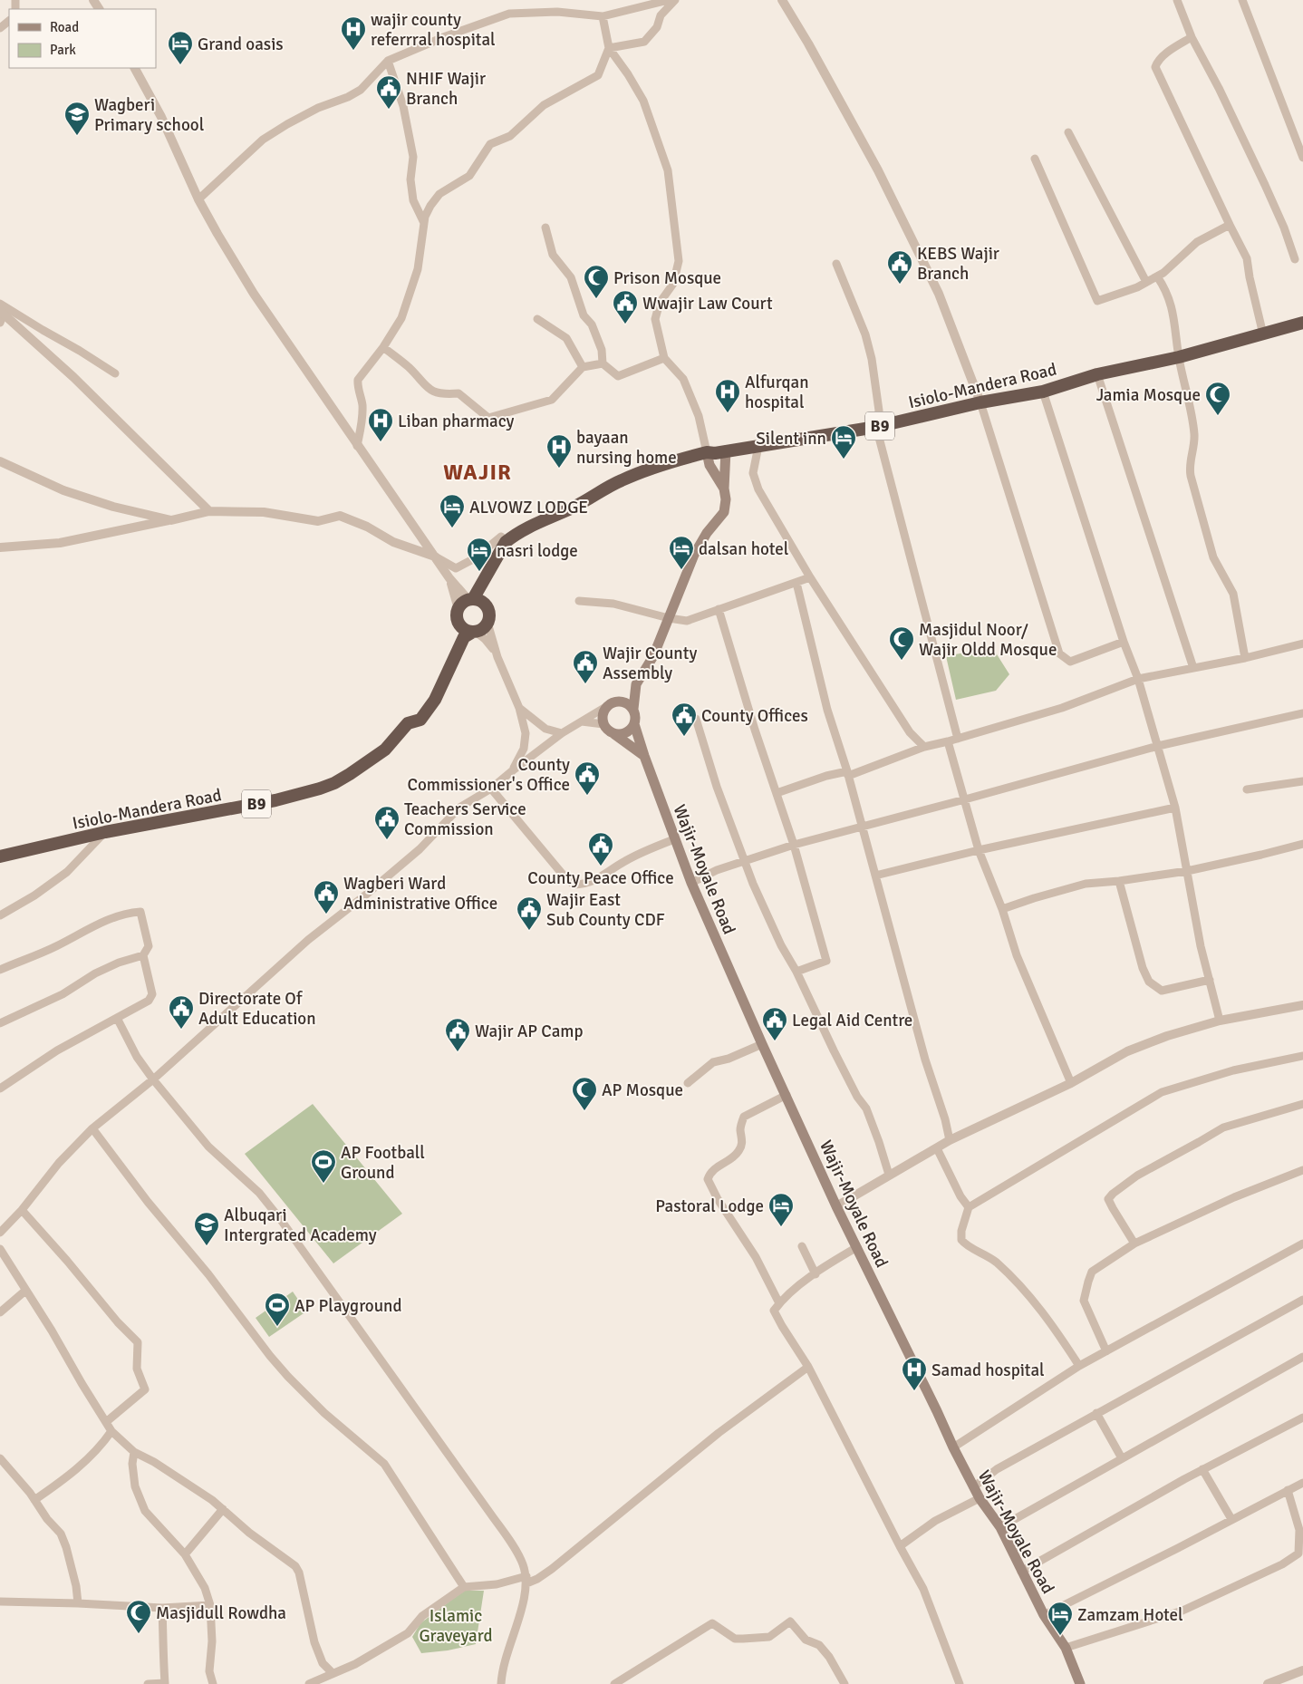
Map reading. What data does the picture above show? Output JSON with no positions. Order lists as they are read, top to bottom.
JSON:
{
  "streets": {
    "highway": ["Isiolo-Mandera Road", "B9"],
    "main road": ["Wajir-Moyale Road"]
  },
  "districts": ["WAJIR"],
  "parks": ["Islamic Graveyard"],
  "places": {
    "hospital": [
      "wajir county referrral hospital",
      "Alfurqan hospital",
      "Liban pharmacy",
      "bayaan nursing home",
      "Samad hospital"
    ],
    "hotel": [
      "Grand oasis",
      "Silent inn",
      "ALVOWZ LODGE",
      "dalsan hotel",
      "nasri lodge",
      "Pastoral Lodge",
      "Zamzam Hotel"
    ],
    "public building": [
      "NHIF Wajir Branch",
      "KEBS Wajir Branch",
      "Wwajir Law Court",
      "Wajir County Assembly",
      "County Offices",
      "County Commissioner's Office",
      "Teachers Service Commission",
      "County Peace Office",
      "Wagberi Ward Administrative Office",
      "Wajir East Sub County CDF",
      "Directorate Of Adult Education",
      "Legal Aid Centre",
      "Wajir AP Camp"
    ],
    "school or university": ["Wagberi Primary school", "Albuqari Intergrated Academy"],
    "mosque": [
      "Prison Mosque",
      "Jamia Mosque",
      "Masjidul Noor/ Wajir Oldd Mosque",
      "AP Mosque",
      "Masjidull Rowdha"
    ],
    "sports": ["AP Football Ground", "AP Playground"]
  },
  "legend": ["Road", "Park"]
}
